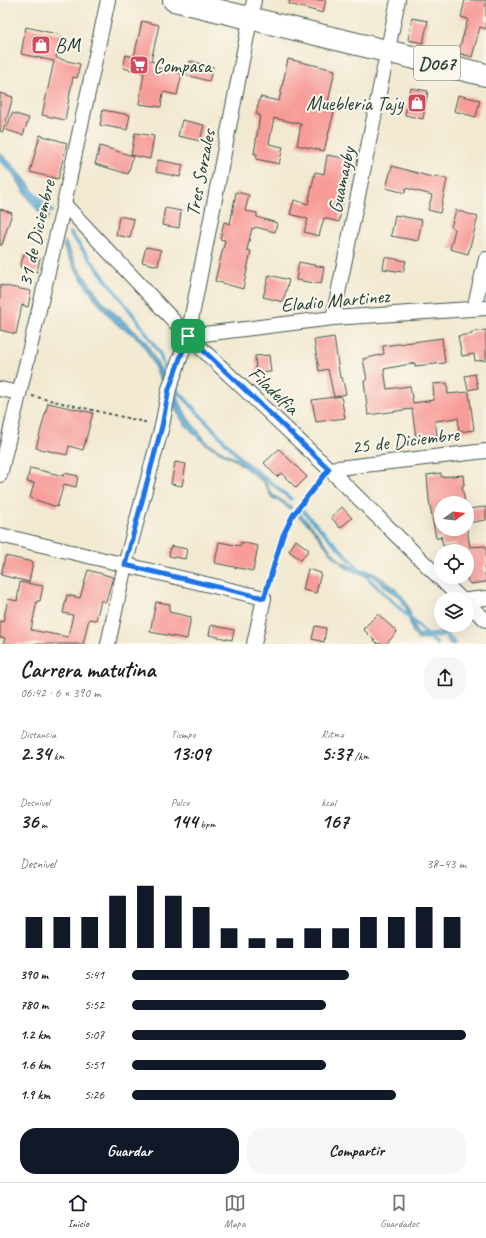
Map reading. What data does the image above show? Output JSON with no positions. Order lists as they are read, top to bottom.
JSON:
{
  "streets": {
    "main road": ["D067"],
    "street": [
      "Tres Sorzales",
      "Guamayby",
      "31 de Diciembre",
      "Eladio Martinez",
      "Filadelfia",
      "25 de Diciembre"
    ]
  },
  "crossings": [
    ["D067", "Tres Sorzales"],
    ["D067", "Guamayby"],
    ["Tres Sorzales", "Eladio Martinez"],
    ["Tres Sorzales", "Filadelfia"],
    ["Guamayby", "Eladio Martinez"],
    ["31 de Diciembre", "Filadelfia"],
    ["Eladio Martinez", "Filadelfia"],
    ["Filadelfia", "25 de Diciembre"]
  ],
  "places": {
    "shop": ["BM", "Muebleria Tajy"],
    "supermarket": ["Compasa"]
  },
  "north": "right",
  "page": {
    "heading": ["Carrera matutina", "06:42 · 6 × 390 m"],
    "stats": [
      ["Distancia", "2.34 km"],
      ["Tiempo", "13:09"],
      ["Ritmo", "5:37 /km"],
      ["Desnivel", "36 m"],
      ["Pulso", "144 bpm"],
      ["kcal", "167"]
    ],
    "chart": ["Desnivel", "38–43 m"],
    "list": [
      {
        "name": "390 m",
        "note": "5:41"
      },
      {
        "name": "780 m",
        "note": "5:52"
      },
      {
        "name": "1.2 km",
        "note": "5:07"
      },
      {
        "name": "1.6 km",
        "note": "5:51"
      },
      {
        "name": "1.9 km",
        "note": "5:26"
      }
    ],
    "buttons": ["Guardar", "Compartir"],
    "tabs": ["Inicio", "Mapa", "Guardados"]
  }
}
